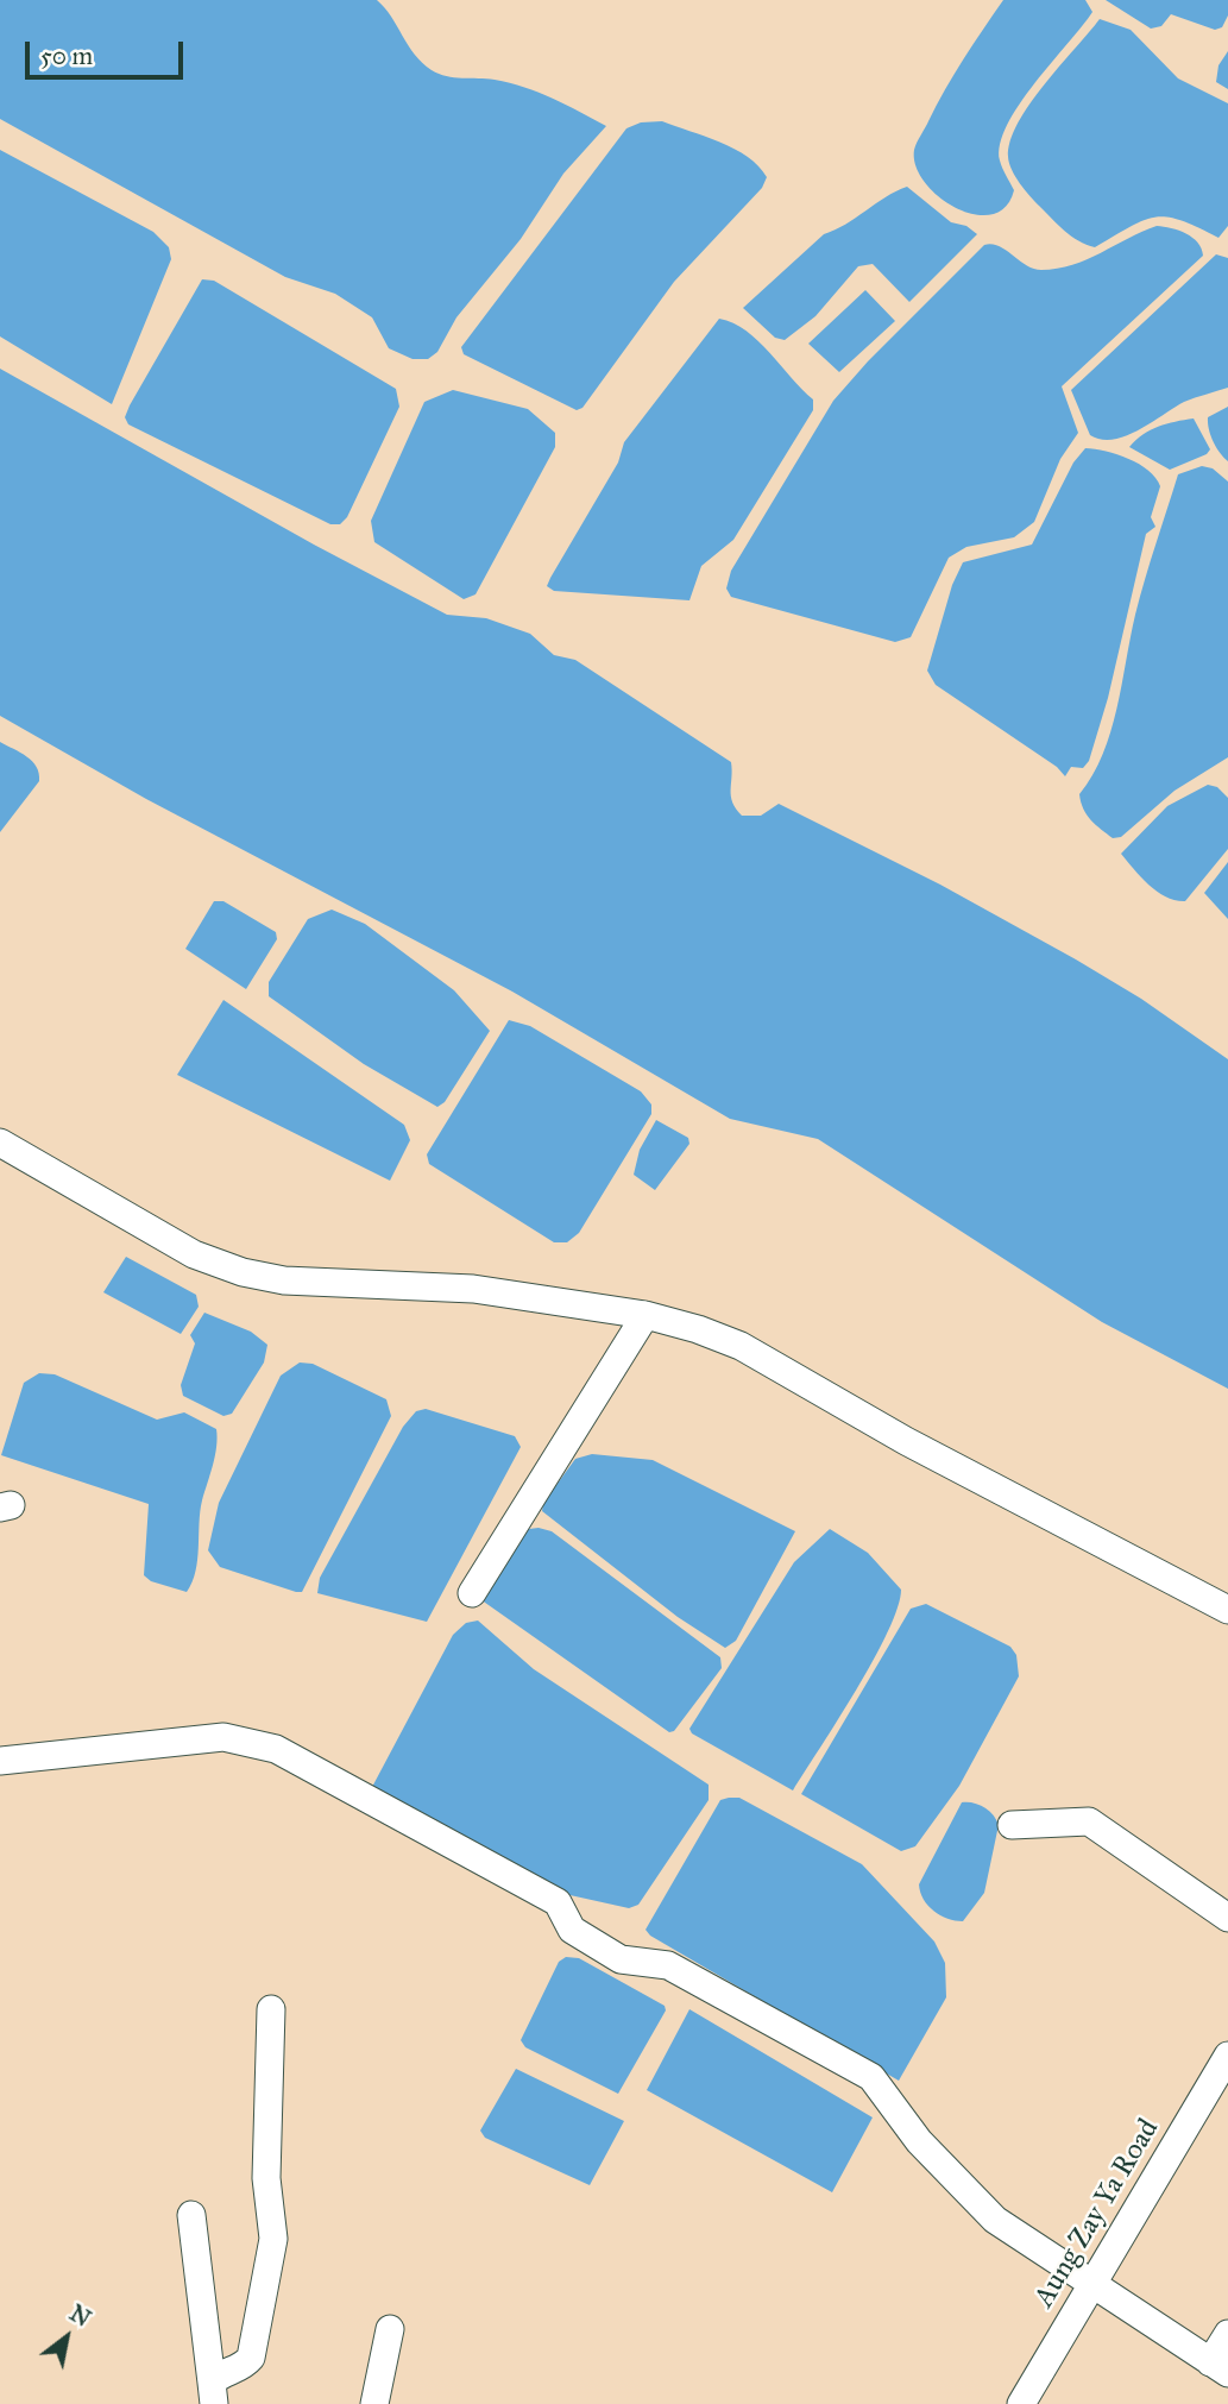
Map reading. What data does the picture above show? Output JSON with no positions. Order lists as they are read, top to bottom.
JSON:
{
  "streets": {
    "street": ["Aung Zay Ya Road"]
  },
  "scale_bar": "50 m",
  "north": "top right"
}
